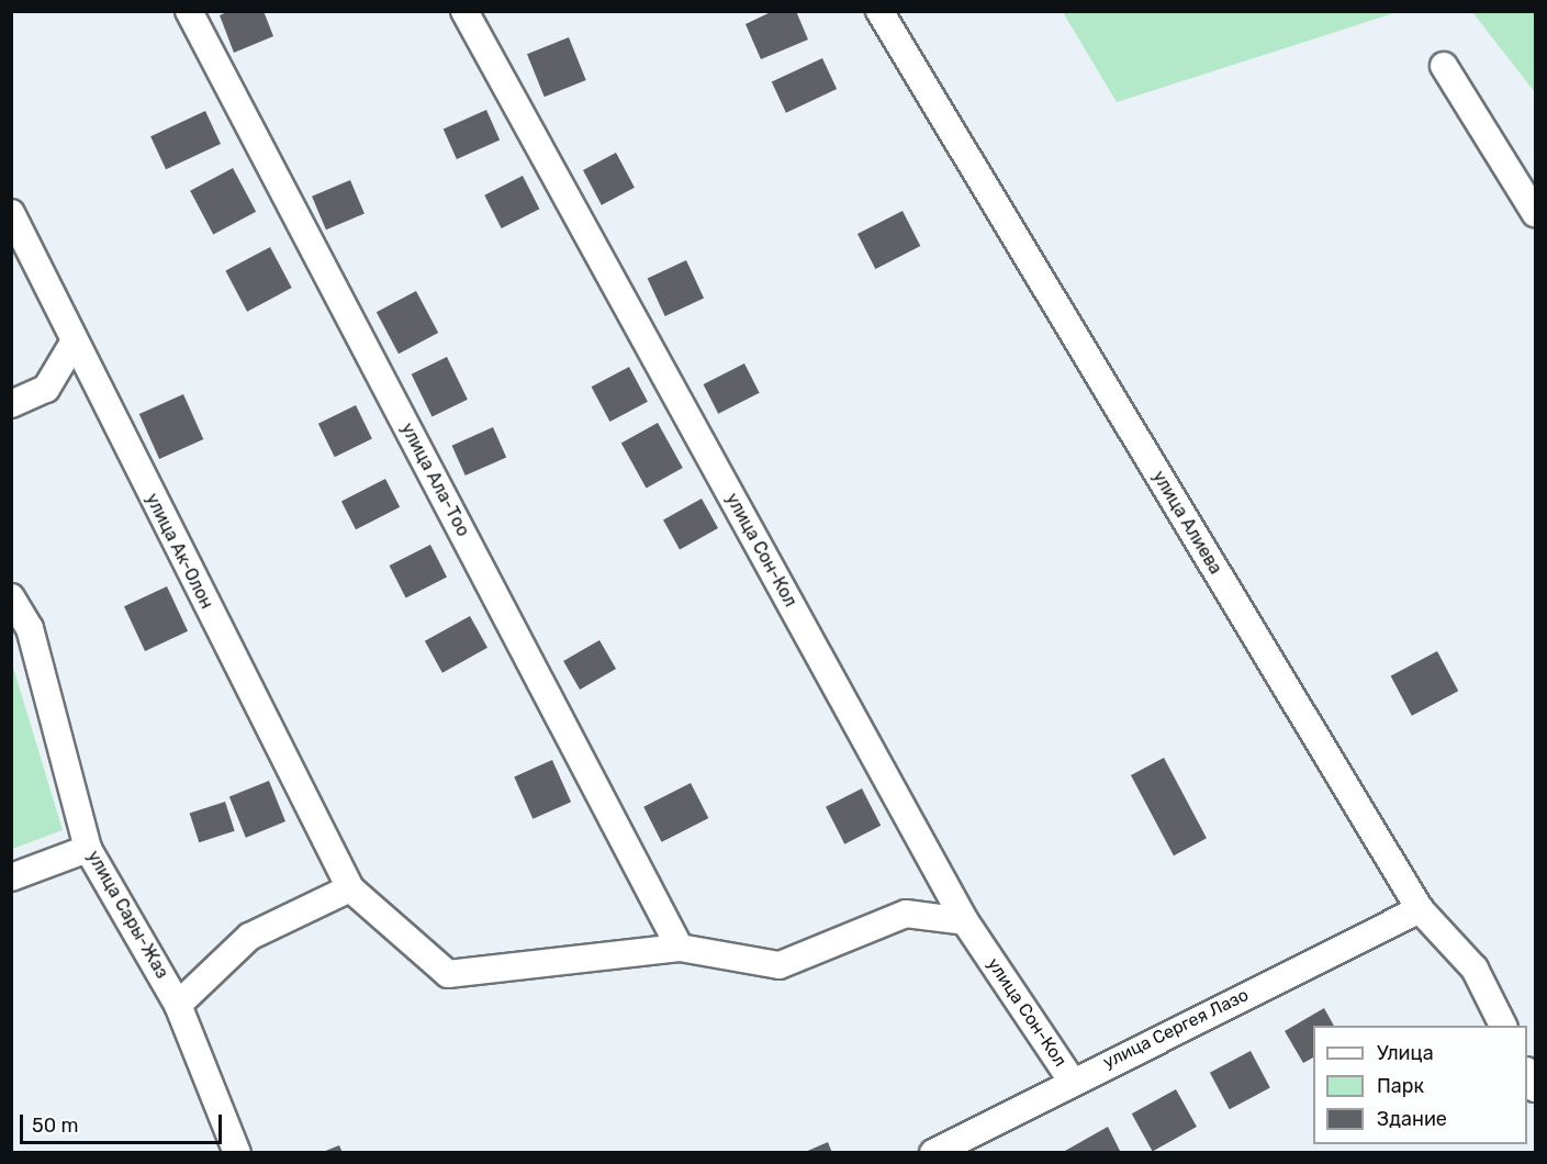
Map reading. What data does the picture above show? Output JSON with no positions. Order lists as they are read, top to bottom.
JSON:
{
  "streets": {
    "street": [
      "улица Ала-Тоо",
      "улица Алиева",
      "улица Сон-Кол",
      "улица Ак-Олон",
      "улица Сары-Жаз",
      "улица Сергея Лазо"
    ]
  },
  "crossings": [
    ["улица Алиева", "улица Сергея Лазо"],
    ["улица Сон-Кол", "улица Сергея Лазо"]
  ],
  "legend": ["Улица", "Парк", "Здание"],
  "scale_bar": "50 m"
}
